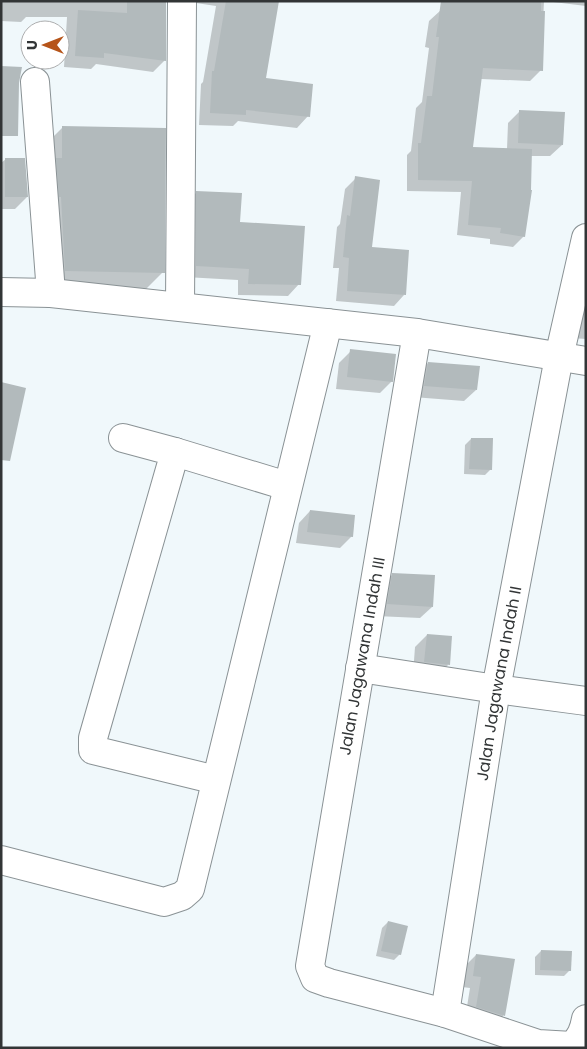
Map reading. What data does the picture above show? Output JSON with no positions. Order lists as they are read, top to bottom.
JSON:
{
  "streets": {
    "street": ["Jalan Jagawana Indah III", "Jalan Jagawana Indah II"]
  },
  "crossings": [
    ["Jalan Jagawana Indah III", "Jalan Jagawana Indah II"]
  ],
  "north": "left"
}
